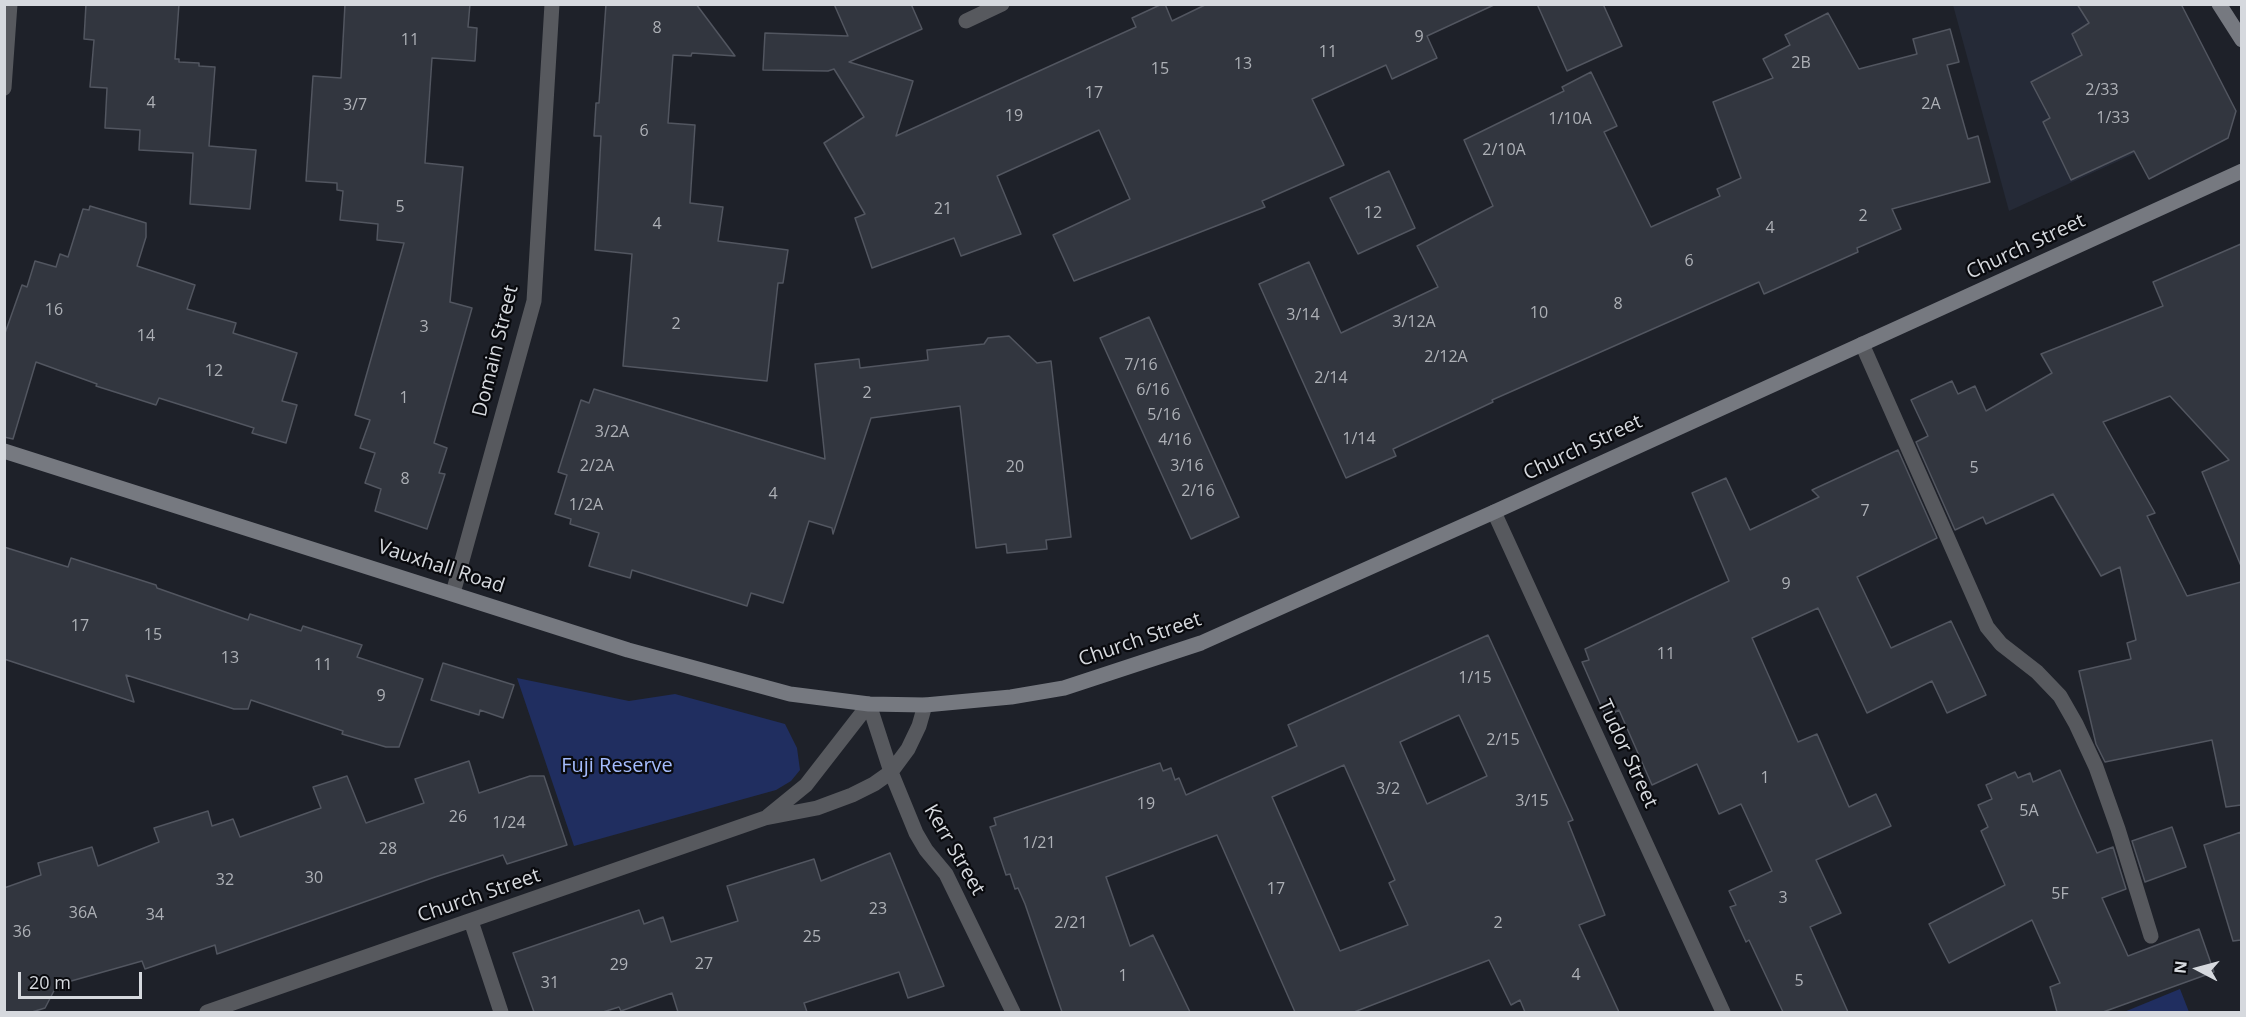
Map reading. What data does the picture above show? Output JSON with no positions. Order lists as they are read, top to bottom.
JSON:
{
  "streets": {
    "street": [
      "Church Street",
      "Domain Street",
      "Vauxhall Road",
      "Tudor Street",
      "Kerr Street"
    ]
  },
  "crossings": [
    ["Church Street", "Vauxhall Road"],
    ["Church Street", "Tudor Street"],
    ["Church Street", "Kerr Street"],
    ["Domain Street", "Vauxhall Road"],
    ["Vauxhall Road", "Kerr Street"]
  ],
  "parks": ["Fuji Reserve"],
  "house_numbers": [
    "8",
    "9",
    "11",
    "11",
    "2B",
    "13",
    "15",
    "2/33",
    "17",
    "4",
    "2A",
    "3/7",
    "19",
    "1/33",
    "1/10A",
    "6",
    "2/10A",
    "5",
    "21",
    "12",
    "2",
    "4",
    "4",
    "6",
    "8",
    "16",
    "10",
    "3/14",
    "3/12A",
    "2",
    "3",
    "14",
    "2/12A",
    "7/16",
    "12",
    "2/14",
    "6/16",
    "2",
    "1",
    "5/16",
    "3/2A",
    "1/14",
    "4/16",
    "2/2A",
    "3/16",
    "20",
    "5",
    "8",
    "2/16",
    "4",
    "1/2A",
    "7",
    "9",
    "17",
    "15",
    "11",
    "13",
    "11",
    "1/15",
    "9",
    "2/15",
    "1",
    "3/2",
    "3/15",
    "19",
    "5A",
    "26",
    "1/24",
    "1/21",
    "28",
    "30",
    "32",
    "17",
    "5F",
    "3",
    "23",
    "36A",
    "34",
    "2/21",
    "2",
    "36",
    "25",
    "27",
    "29",
    "4",
    "1",
    "5",
    "31"
  ],
  "scale_bar": "20 m",
  "north": "left"
}
